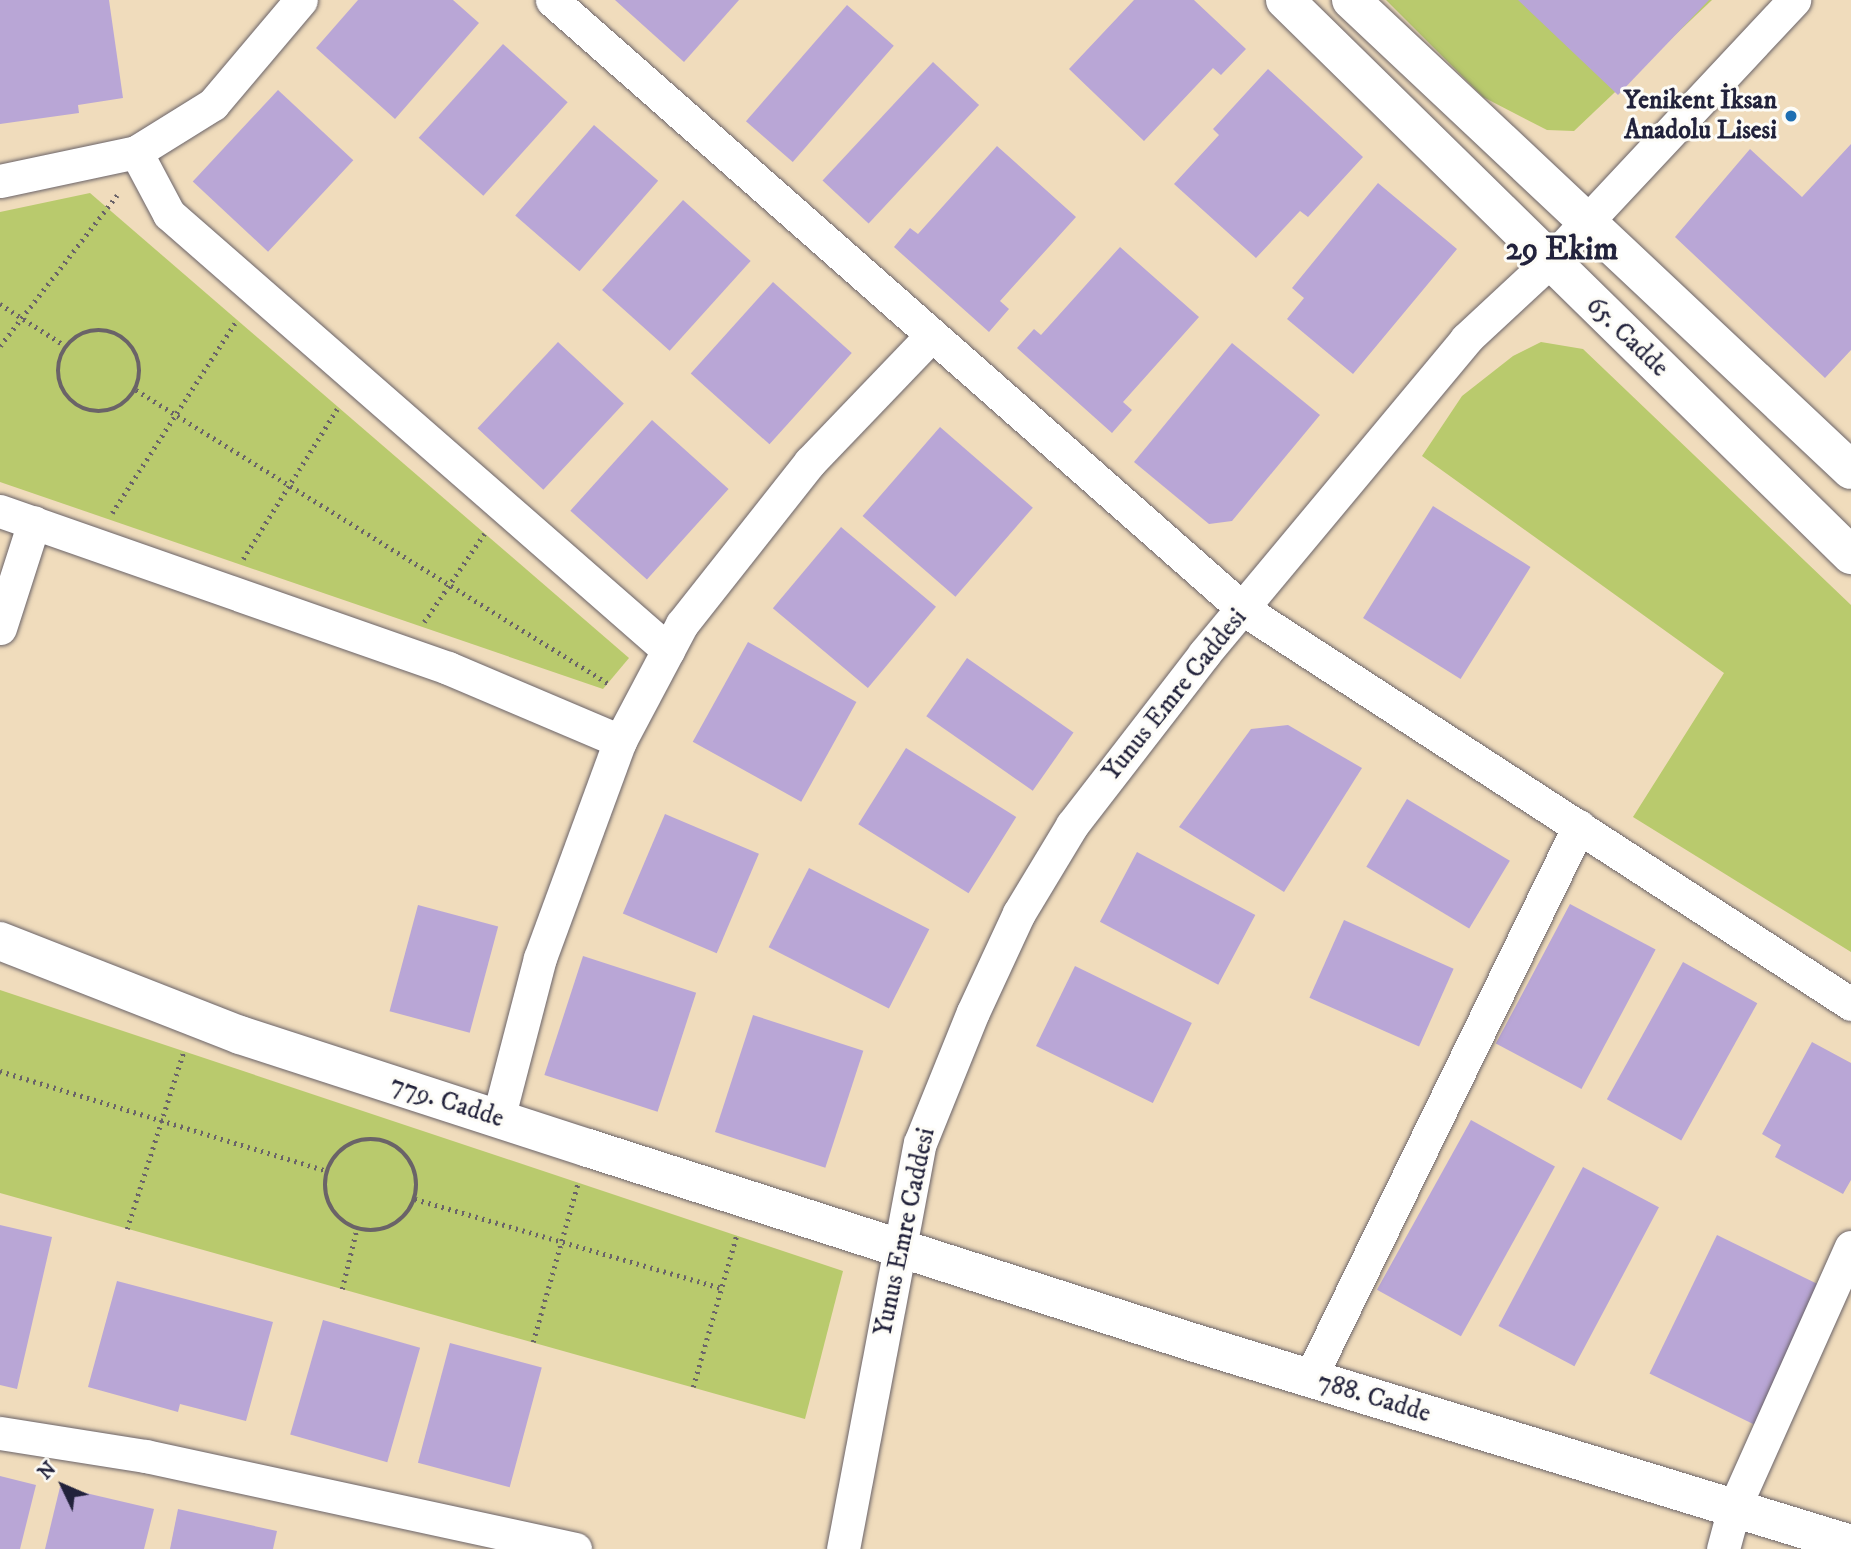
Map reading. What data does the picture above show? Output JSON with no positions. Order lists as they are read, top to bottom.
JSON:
{
  "streets": {
    "street": [
      "65. Cadde",
      "Yunus Emre Caddesi",
      "779. Cadde",
      "788. Cadde"
    ]
  },
  "crossings": [
    ["65. Cadde", "Yunus Emre Caddesi"],
    ["Yunus Emre Caddesi", "779. Cadde"],
    ["Yunus Emre Caddesi", "788. Cadde"],
    ["779. Cadde", "788. Cadde"]
  ],
  "districts": ["29 Ekim"],
  "places": ["Yenikent İksan Anadolu Lisesi"],
  "north": "top left"
}
